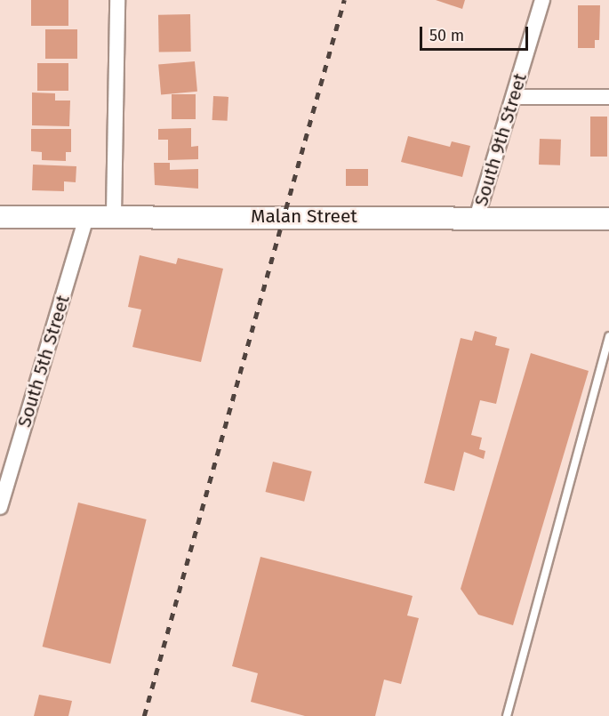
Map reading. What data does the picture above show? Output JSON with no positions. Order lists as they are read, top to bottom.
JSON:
{
  "streets": {
    "street": ["South 9th Street", "Malan Street", "South 5th Street"]
  },
  "crossings": [
    ["South 9th Street", "Malan Street"],
    ["Malan Street", "South 5th Street"]
  ],
  "scale_bar": "50 m"
}
